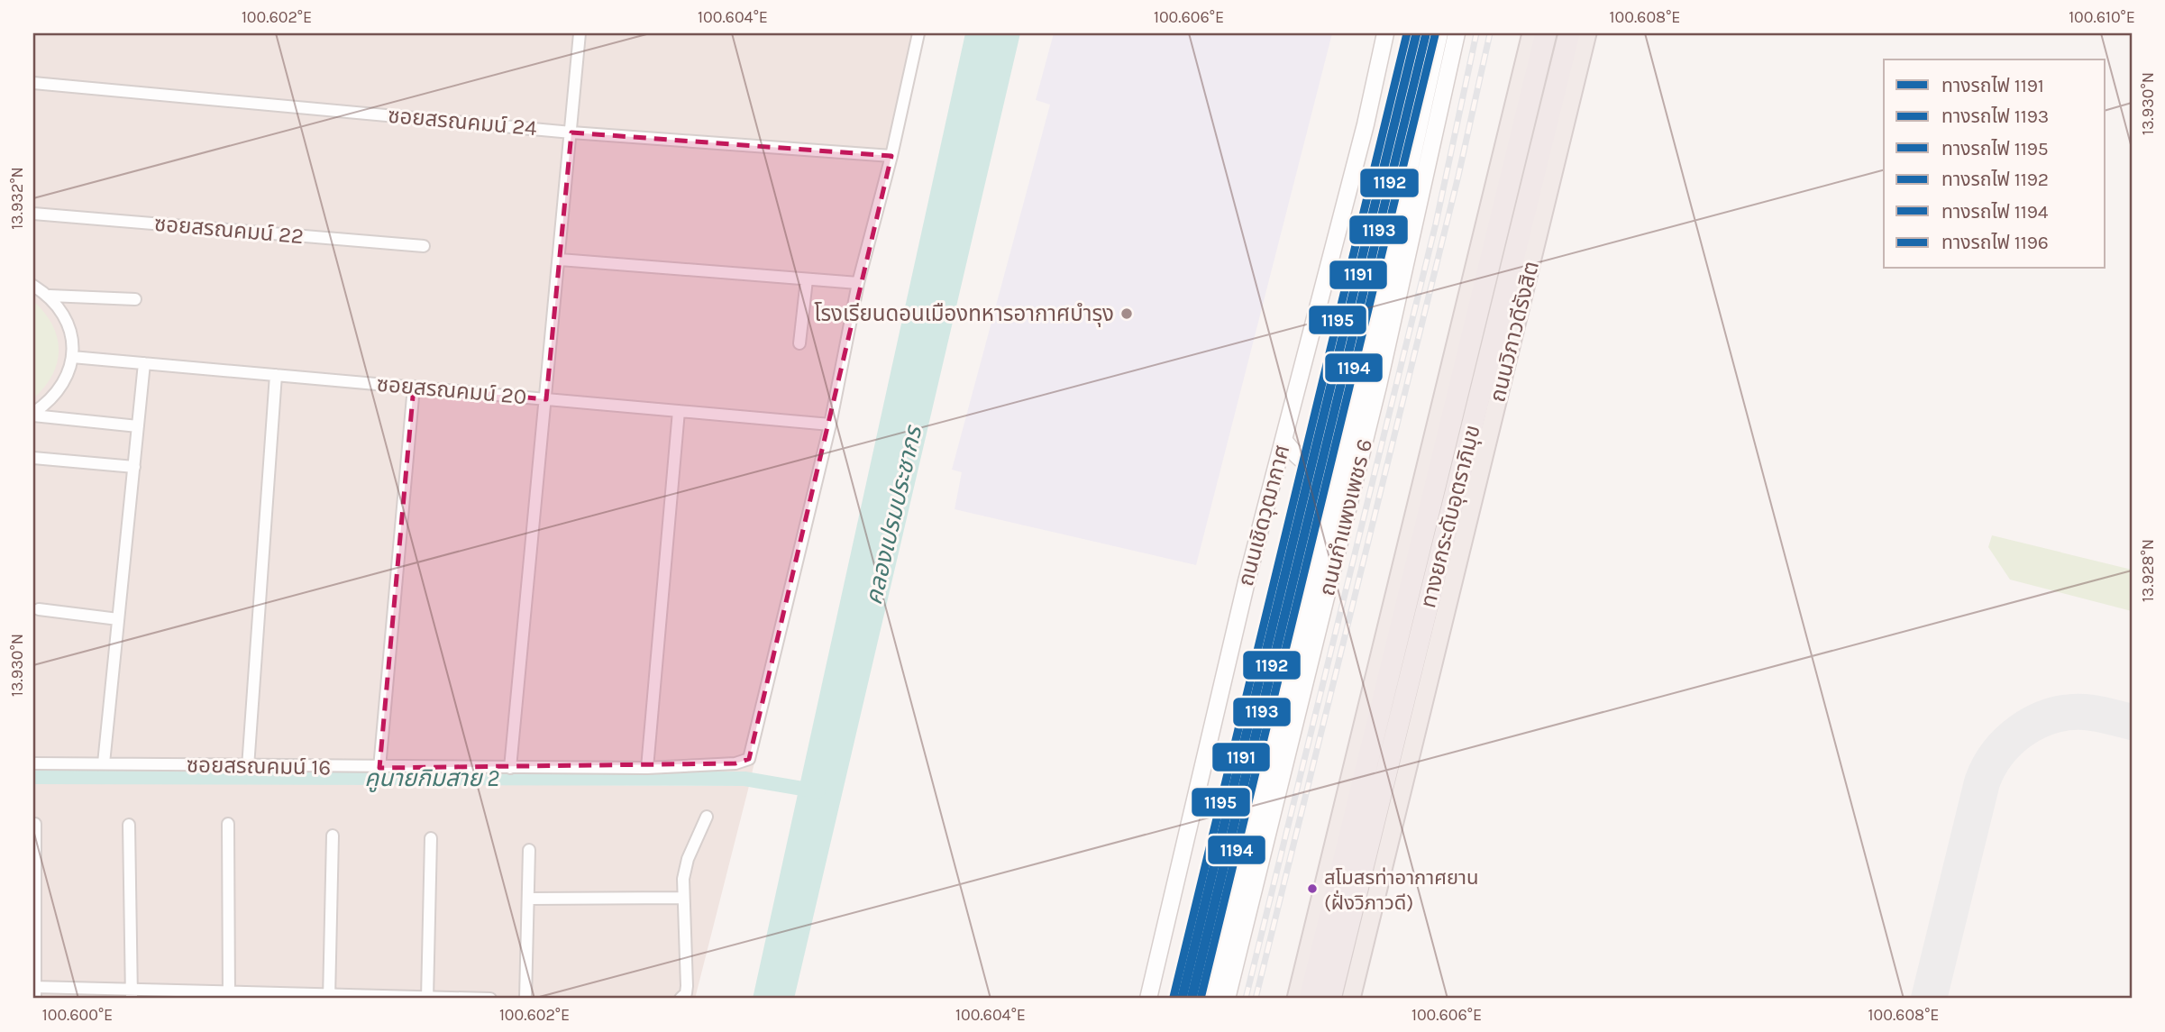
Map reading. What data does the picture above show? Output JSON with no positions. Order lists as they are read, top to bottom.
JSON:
{
  "streets": {
    "highway": ["ถนนวิภาวดีรังสิต", "ทางยกระดับอุตราภิมุข"],
    "main road": ["ถนนเชิดวุฒากาศ", "ถนนกำแพงเพชร 6"],
    "street": [
      "ซอยสรณคมน์ 24",
      "ซอยสรณคมน์ 22",
      "ซอยสรณคมน์ 20",
      "ซอยสรณคมน์ 16"
    ]
  },
  "crossings": [
    ["ซอยสรณคมน์ 20", "ซอยสรณคมน์ 16"]
  ],
  "water": ["คลองเปรมประชากร", "คูนายกิมสาย 2"],
  "places": ["โรงเรียนดอนเมืองทหารอากาศบำรุง", "สโมสรท่าอากาศยาน (ฝั่งวิภาวดี)"],
  "lines": [
    "rail line 1191",
    "rail line 1195",
    "rail line 1192",
    "rail line 1196",
    "rail line 1193",
    "rail line 1194"
  ],
  "legend": [
    "ทางรถไฟ 1191",
    "ทางรถไฟ 1193",
    "ทางรถไฟ 1195",
    "ทางรถไฟ 1192",
    "ทางรถไฟ 1194",
    "ทางรถไฟ 1196"
  ],
  "coordinates": [
    "100.602°E",
    "100.604°E",
    "100.606°E",
    "100.608°E",
    "100.610°E",
    "13.930°N",
    "13.932°N",
    "13.928°N",
    "100.600°E"
  ]
}
